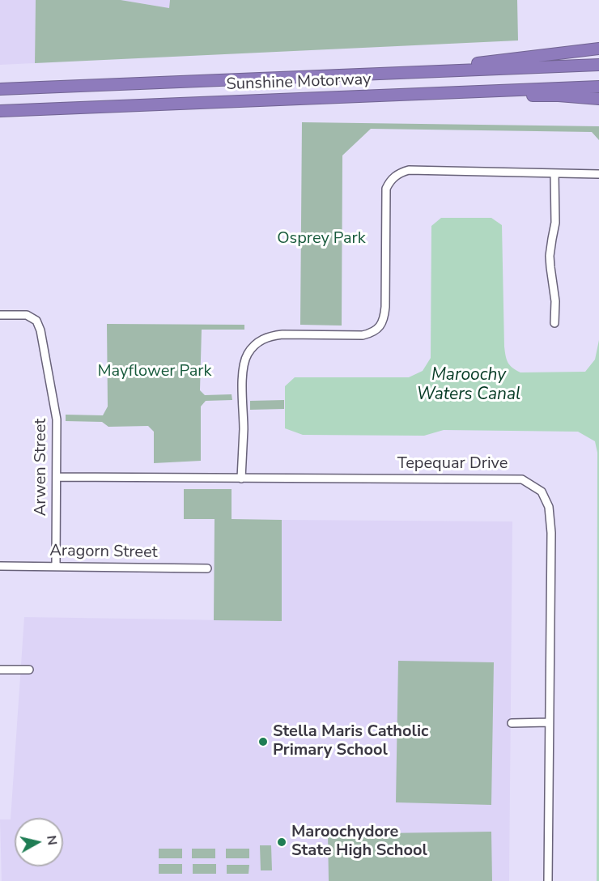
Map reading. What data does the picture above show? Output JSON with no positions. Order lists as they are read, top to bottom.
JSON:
{
  "streets": {
    "highway": ["Sunshine Motorway"],
    "street": ["Tepequar Drive", "Arwen Street", "Aragorn Street"]
  },
  "crossings": [
    ["Tepequar Drive", "Arwen Street"],
    ["Arwen Street", "Aragorn Street"]
  ],
  "water": ["Maroochy Waters Canal"],
  "parks": ["Osprey Park", "Mayflower Park"],
  "places": ["Stella Maris Catholic Primary School", "Maroochydore State High School"],
  "north": "right"
}
